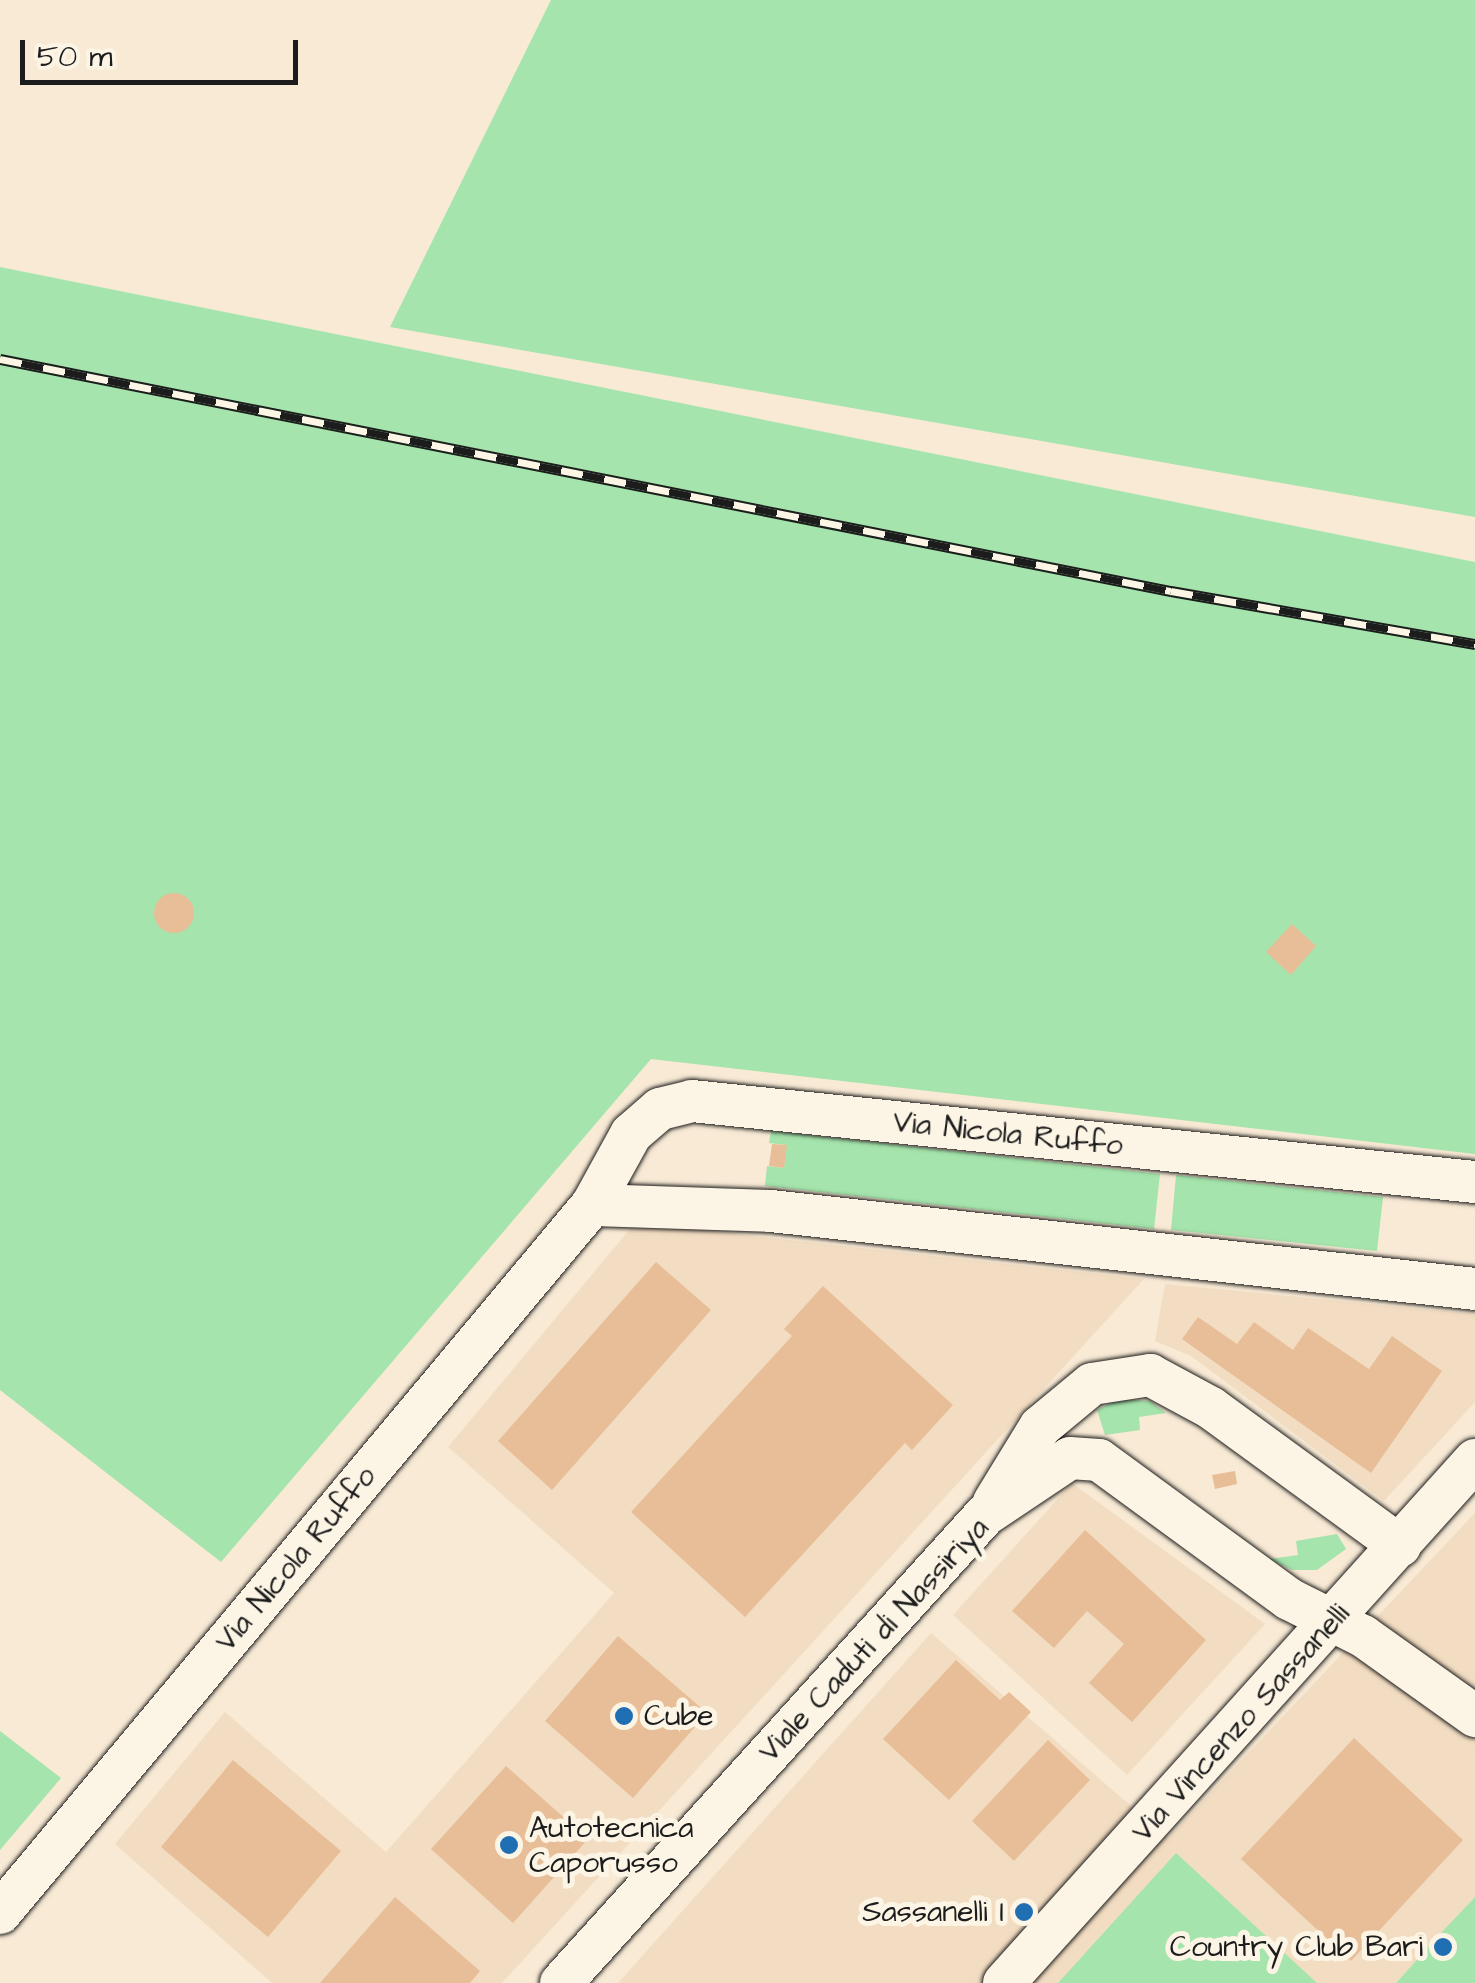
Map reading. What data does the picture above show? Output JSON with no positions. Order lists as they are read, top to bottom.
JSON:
{
  "streets": {
    "street": ["Via Nicola Ruffo", "Viale Caduti di Nassiriya", "Via Vincenzo Sassanelli"]
  },
  "crossings": [
    ["Viale Caduti di Nassiriya", "Via Vincenzo Sassanelli"]
  ],
  "places": [
    "Cube",
    "Autotecnica Caporusso",
    "Sassanelli I",
    "Country Club Bari"
  ],
  "scale_bar": "50 m"
}
